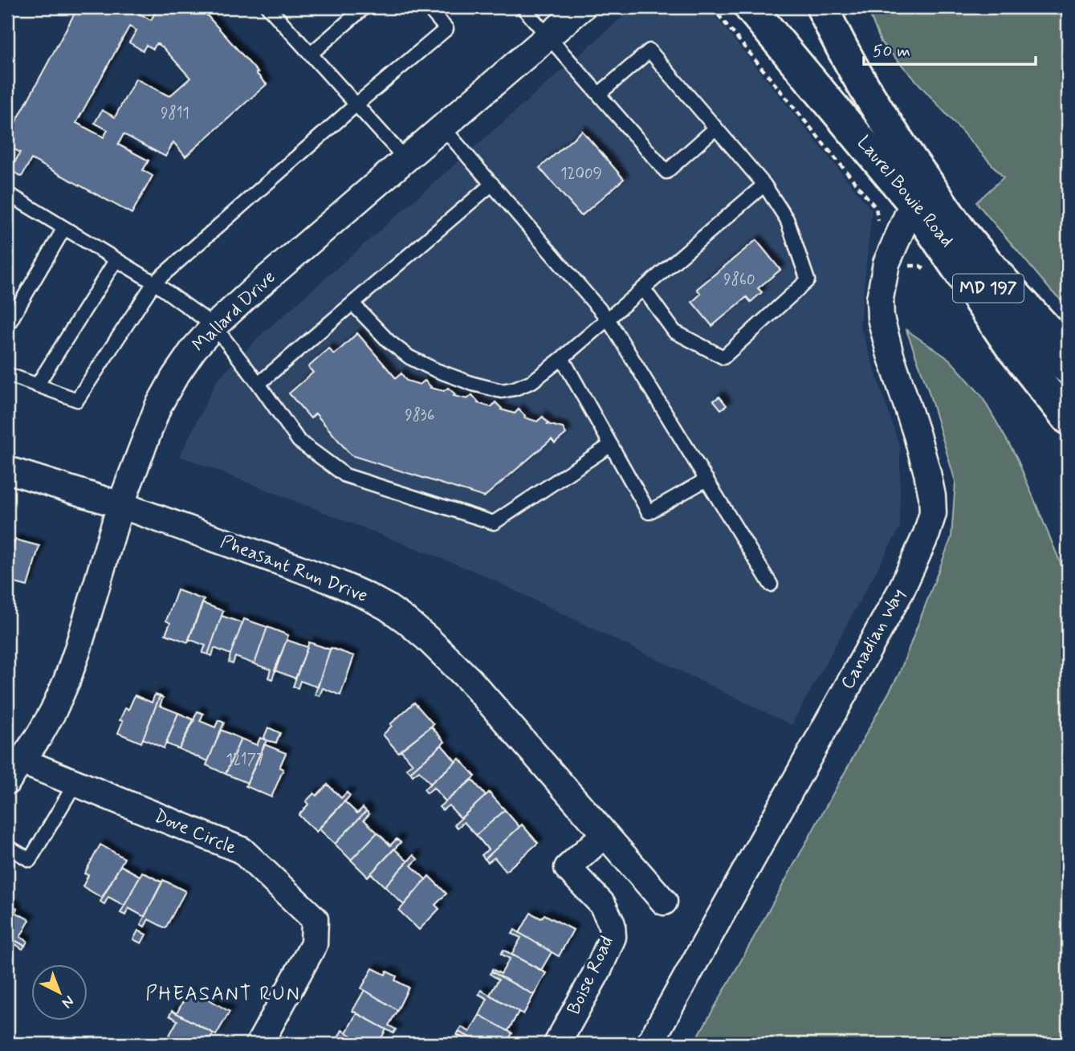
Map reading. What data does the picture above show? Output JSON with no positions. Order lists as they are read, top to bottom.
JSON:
{
  "streets": {
    "main road": ["Laurel Bowie Road", "MD 197"],
    "street": [
      "Mallard Drive",
      "Pheasant Run Drive",
      "Canadian Way",
      "Dove Circle",
      "Boise Road"
    ]
  },
  "crossings": [
    ["Laurel Bowie Road", "Canadian Way"],
    ["Mallard Drive", "Pheasant Run Drive"],
    ["Mallard Drive", "Dove Circle"],
    ["Pheasant Run Drive", "Boise Road"]
  ],
  "districts": ["PHEASANT RUN"],
  "house_numbers": [
    "9811",
    "12009",
    "9860",
    "9836",
    "12177"
  ],
  "scale_bar": "50 m",
  "north": "bottom right"
}
